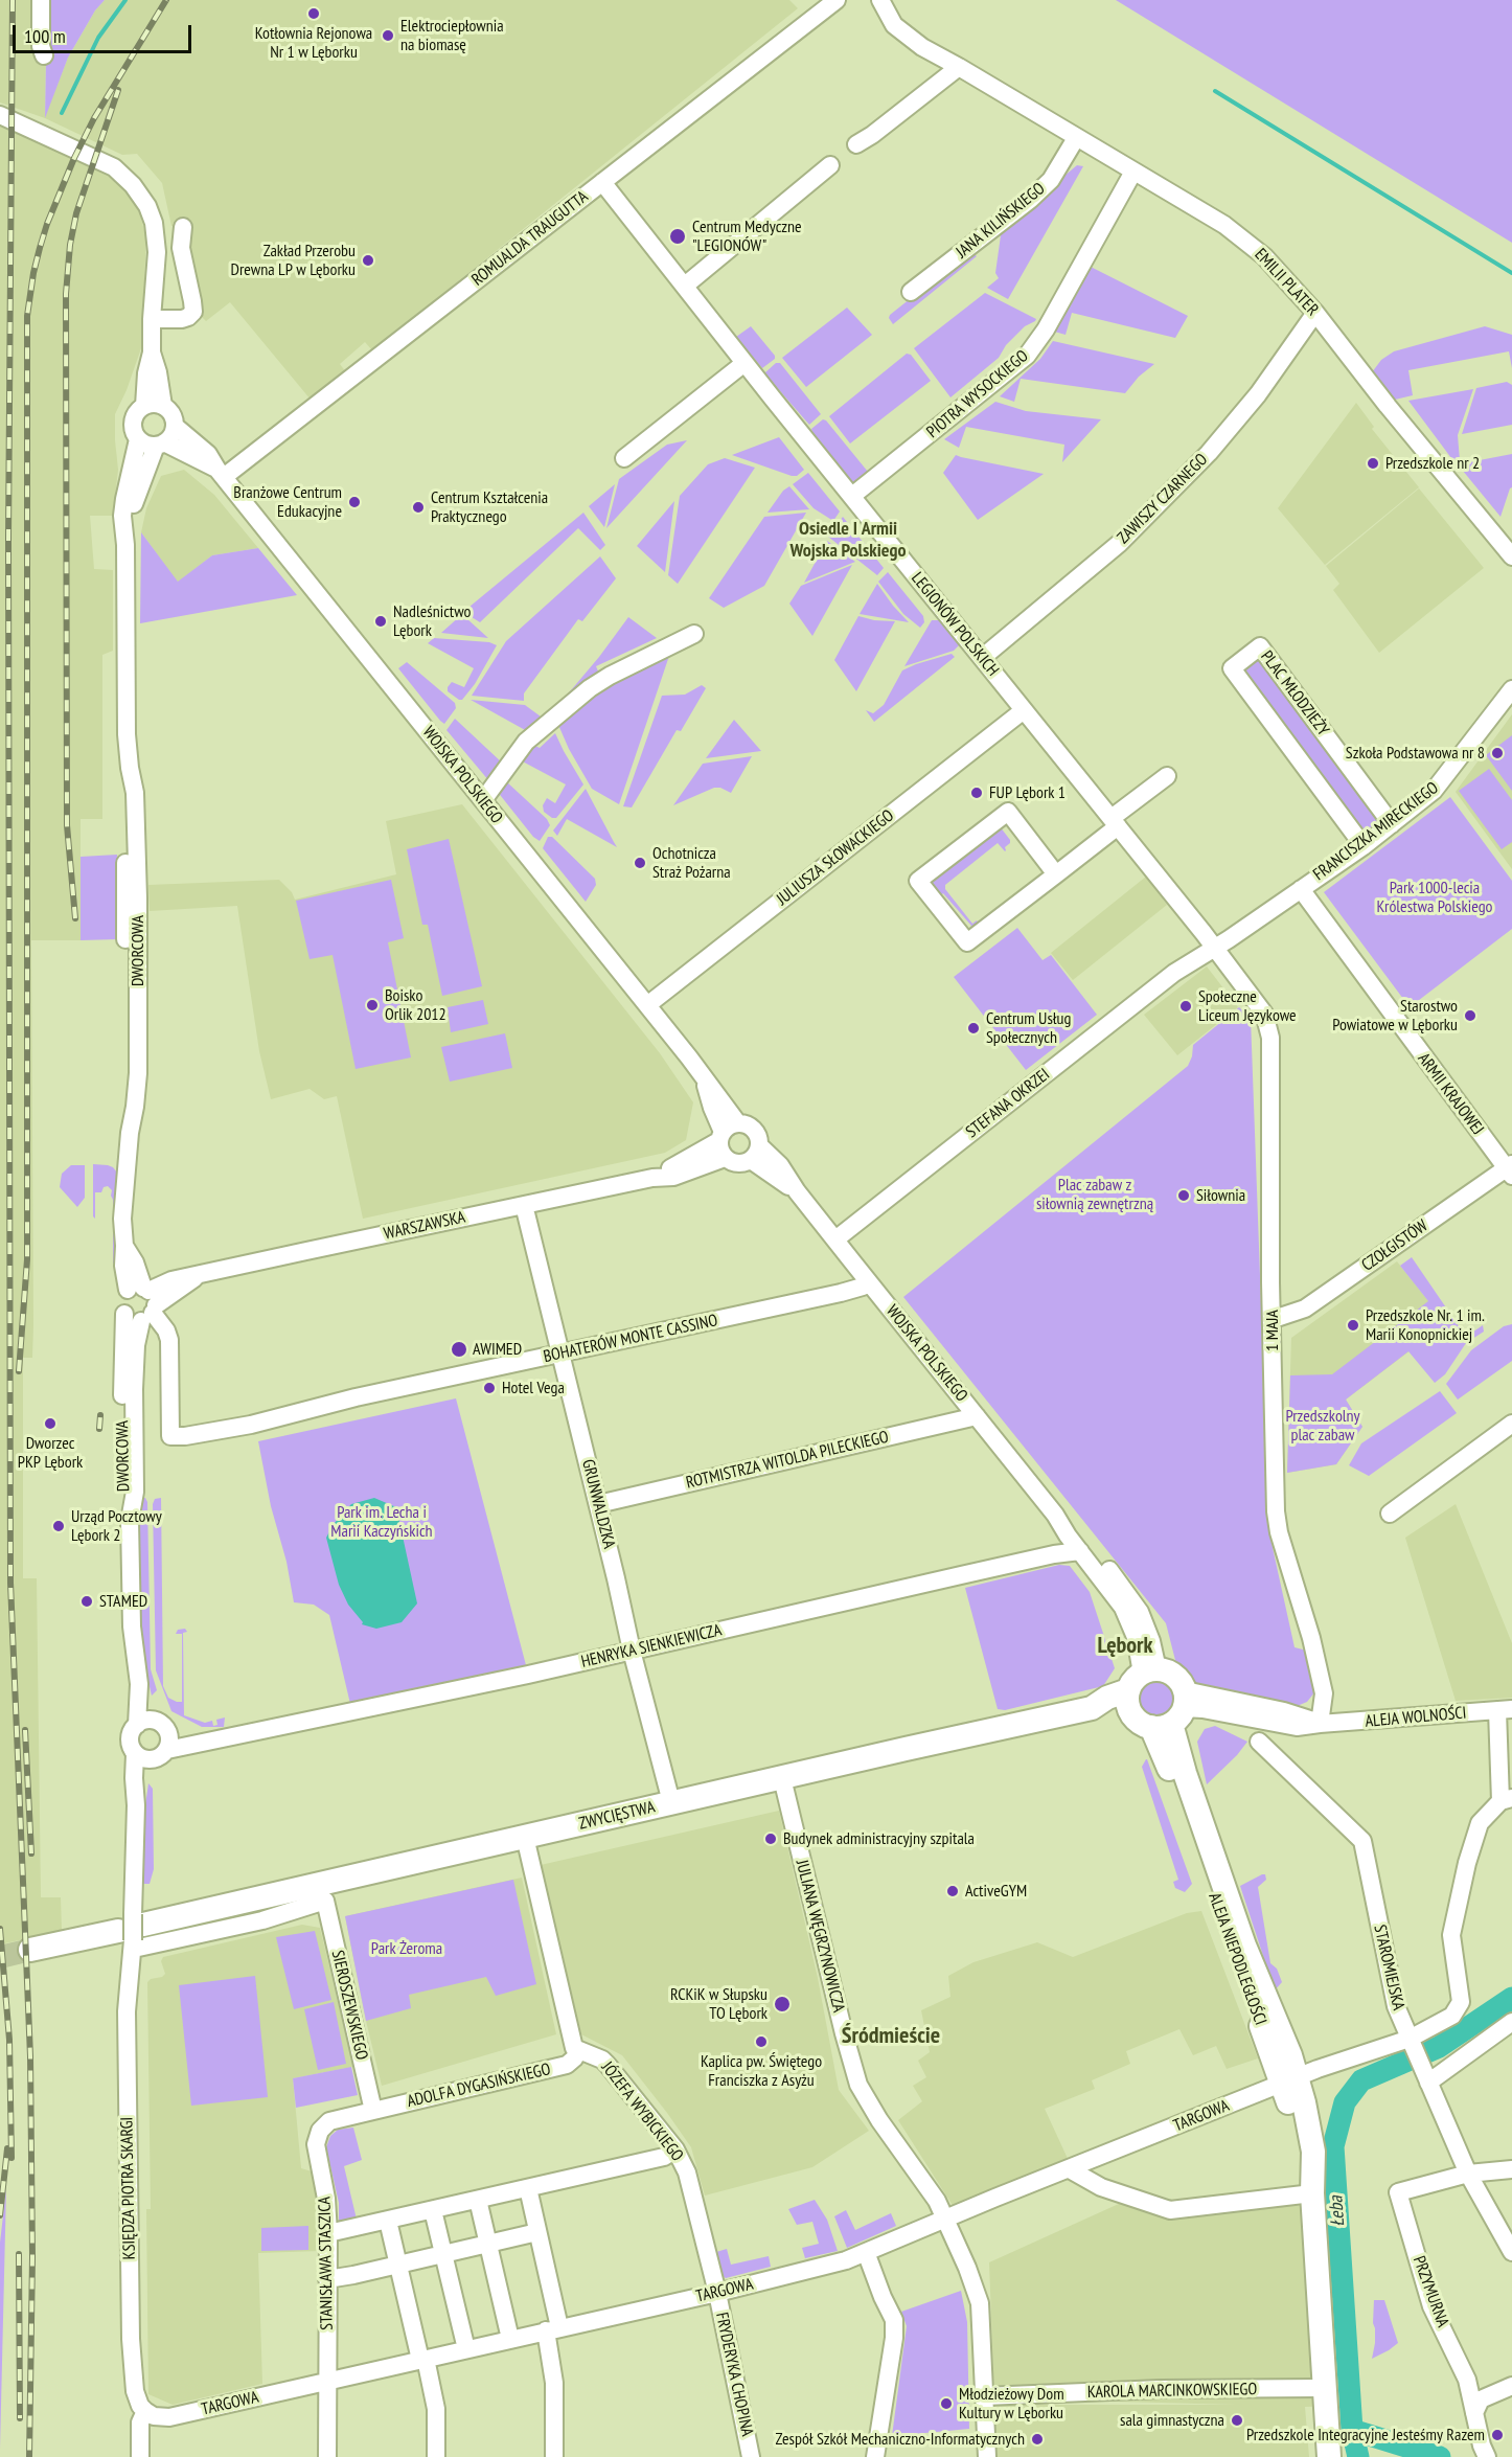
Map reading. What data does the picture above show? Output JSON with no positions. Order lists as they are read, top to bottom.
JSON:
{
  "streets": {
    "main road": ["ZWYCIĘSTWA", "ALEJA NIEPODLEGŁOŚCI"],
    "street": [
      "JANA KILIŃSKIEGO",
      "ROMUALDA TRAUGUTTA",
      "EMILII PLATER",
      "PIOTRA WYSOCKIEGO",
      "ZAWISZY CZARNEGO",
      "LEGIONÓW POLSKICH",
      "PLAC MŁODZIEŻY",
      "WOJSKA POLSKIEGO",
      "FRANCISZKA MIRECKIEGO",
      "JULIUSZA SŁOWACKIEGO",
      "DWORCOWA",
      "ARMII KRAJOWEJ",
      "STEFANA OKRZEI",
      "WARSZAWSKA",
      "CZOŁGISTÓW",
      "1 MAJA",
      "BOHATERÓW MONTE CASSINO",
      "ROTMISTRZA WITOLDA PILECKIEGO",
      "GRUNWALDZKA",
      "HENRYKA SIENKIEWICZA",
      "ALEJA WOLNOŚCI",
      "JULIANA WĘGRZYNOWICZA",
      "STAROMIEJSKA",
      "SIEROSZEWSKIEGO",
      "ADOLFA DYGASIŃSKIEGO",
      "JÓZEFA WYBICKIEGO",
      "TARGOWA",
      "KSIĘDZA PIOTRA SKARGI",
      "STANISŁAWA STASZICA",
      "PRZYMURNA",
      "FRYDERYKA CHOPINA",
      "KAROLA MARCINKOWSKIEGO"
    ]
  },
  "crossings": [
    ["JANA KILIŃSKIEGO", "EMILII PLATER"],
    ["ROMUALDA TRAUGUTTA", "LEGIONÓW POLSKICH"],
    ["ROMUALDA TRAUGUTTA", "WOJSKA POLSKIEGO"],
    ["EMILII PLATER", "PIOTRA WYSOCKIEGO"],
    ["EMILII PLATER", "ZAWISZY CZARNEGO"],
    ["PIOTRA WYSOCKIEGO", "LEGIONÓW POLSKICH"],
    ["ZAWISZY CZARNEGO", "LEGIONÓW POLSKICH"],
    ["LEGIONÓW POLSKICH", "FRANCISZKA MIRECKIEGO"],
    ["LEGIONÓW POLSKICH", "JULIUSZA SŁOWACKIEGO"],
    ["LEGIONÓW POLSKICH", "STEFANA OKRZEI"],
    ["LEGIONÓW POLSKICH", "1 MAJA"],
    ["PLAC MŁODZIEŻY", "FRANCISZKA MIRECKIEGO"],
    ["WOJSKA POLSKIEGO", "JULIUSZA SŁOWACKIEGO"],
    ["WOJSKA POLSKIEGO", "DWORCOWA"],
    ["WOJSKA POLSKIEGO", "STEFANA OKRZEI"],
    ["WOJSKA POLSKIEGO", "WARSZAWSKA"],
    ["WOJSKA POLSKIEGO", "BOHATERÓW MONTE CASSINO"],
    ["WOJSKA POLSKIEGO", "ROTMISTRZA WITOLDA PILECKIEGO"],
    ["WOJSKA POLSKIEGO", "HENRYKA SIENKIEWICZA"],
    ["WOJSKA POLSKIEGO", "ZWYCIĘSTWA"],
    ["FRANCISZKA MIRECKIEGO", "ARMII KRAJOWEJ"],
    ["FRANCISZKA MIRECKIEGO", "STEFANA OKRZEI"],
    ["FRANCISZKA MIRECKIEGO", "1 MAJA"],
    ["DWORCOWA", "WARSZAWSKA"],
    ["DWORCOWA", "BOHATERÓW MONTE CASSINO"],
    ["DWORCOWA", "HENRYKA SIENKIEWICZA"],
    ["ARMII KRAJOWEJ", "CZOŁGISTÓW"],
    ["STEFANA OKRZEI", "1 MAJA"],
    ["WARSZAWSKA", "GRUNWALDZKA"],
    ["CZOŁGISTÓW", "1 MAJA"],
    ["1 MAJA", "ALEJA WOLNOŚCI"],
    ["BOHATERÓW MONTE CASSINO", "GRUNWALDZKA"],
    ["ROTMISTRZA WITOLDA PILECKIEGO", "GRUNWALDZKA"],
    ["GRUNWALDZKA", "HENRYKA SIENKIEWICZA"],
    ["GRUNWALDZKA", "ZWYCIĘSTWA"],
    ["ALEJA WOLNOŚCI", "ALEJA NIEPODLEGŁOŚCI"],
    ["ZWYCIĘSTWA", "JULIANA WĘGRZYNOWICZA"],
    ["ZWYCIĘSTWA", "KSIĘDZA PIOTRA SKARGI"],
    ["JULIANA WĘGRZYNOWICZA", "TARGOWA"],
    ["JULIANA WĘGRZYNOWICZA", "KAROLA MARCINKOWSKIEGO"],
    ["ALEJA NIEPODLEGŁOŚCI", "TARGOWA"],
    ["ALEJA NIEPODLEGŁOŚCI", "KAROLA MARCINKOWSKIEGO"],
    ["STAROMIEJSKA", "TARGOWA"],
    ["STAROMIEJSKA", "PRZYMURNA"],
    ["SIEROSZEWSKIEGO", "ADOLFA DYGASIŃSKIEGO"],
    ["SIEROSZEWSKIEGO", "STANISŁAWA STASZICA"],
    ["ADOLFA DYGASIŃSKIEGO", "JÓZEFA WYBICKIEGO"],
    ["ADOLFA DYGASIŃSKIEGO", "STANISŁAWA STASZICA"],
    ["JÓZEFA WYBICKIEGO", "TARGOWA"],
    ["JÓZEFA WYBICKIEGO", "FRYDERYKA CHOPINA"],
    ["TARGOWA", "KSIĘDZA PIOTRA SKARGI"],
    ["TARGOWA", "STANISŁAWA STASZICA"],
    ["TARGOWA", "FRYDERYKA CHOPINA"]
  ],
  "districts": ["Osiedle I Armii Wojska Polskiego", "Lębork", "Śródmieście"],
  "water": ["Łeba"],
  "parks": [
    "Park 1000-lecia Królestwa Polskiego",
    "Plac zabaw z siłownią zewnętrzną",
    "Przedszkolny plac zabaw",
    "Park im. Lecha i Marii Kaczyńskich",
    "Park Żeroma"
  ],
  "places": [
    "Kotłownia Rejonowa Nr 1 w Lęborku",
    "Elektrociepłownia na biomasę",
    "Centrum Medyczne \"LEGIONÓW\"",
    "Zakład Przerobu Drewna LP w Lęborku",
    "Przedszkole nr 2",
    "Branżowe Centrum Edukacyjne",
    "Centrum Kształcenia Praktycznego",
    "Nadleśnictwo Lębork",
    "Szkoła Podstawowa nr 8",
    "FUP Lębork 1",
    "Ochotnicza Straż Pożarna",
    "Boisko Orlik 2012",
    "Społeczne Liceum Językowe",
    "Starostwo Powiatowe w Lęborku",
    "Centrum Usług Społecznych",
    "Siłownia",
    "Przedszkole Nr. 1 im. Marii Konopnickiej",
    "AWIMED",
    "Hotel Vega",
    "Dworzec PKP Lębork",
    "Urząd Pocztowy Lębork 2",
    "STAMED",
    "Budynek administracyjny szpitala",
    "ActiveGYM",
    "RCKiK w Słupsku TO Lębork",
    "Kaplica pw. Świętego Franciszka z Asyżu",
    "Młodzieżowy Dom Kultury w Lęborku",
    "sala gimnastyczna",
    "Przedszkole Integracyjne Jesteśmy Razem",
    "Zespół Szkół Mechaniczno-Informatycznych"
  ],
  "scale_bar": "100 m"
}
